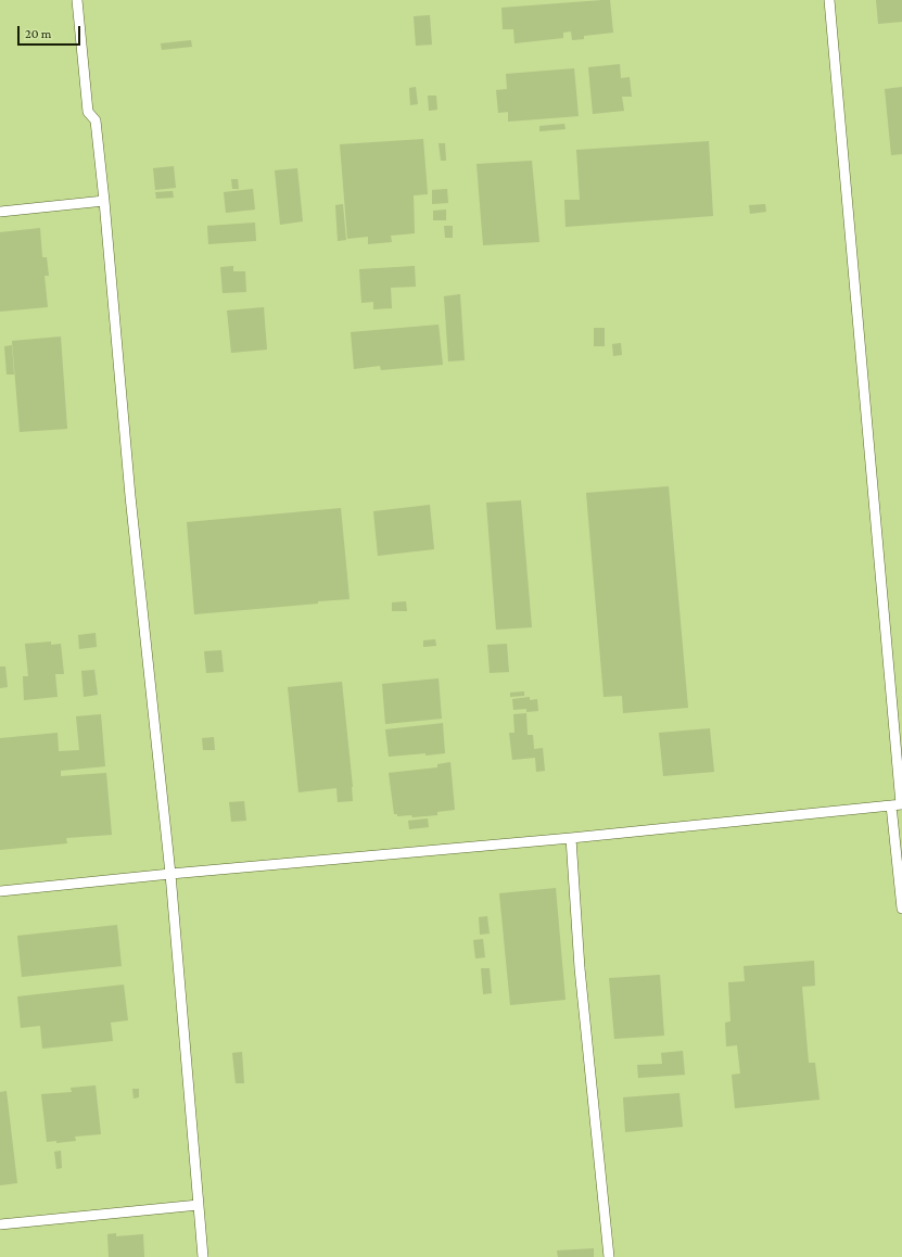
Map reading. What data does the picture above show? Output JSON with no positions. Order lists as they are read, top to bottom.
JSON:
{
  "scale_bar": "20 m"
}
